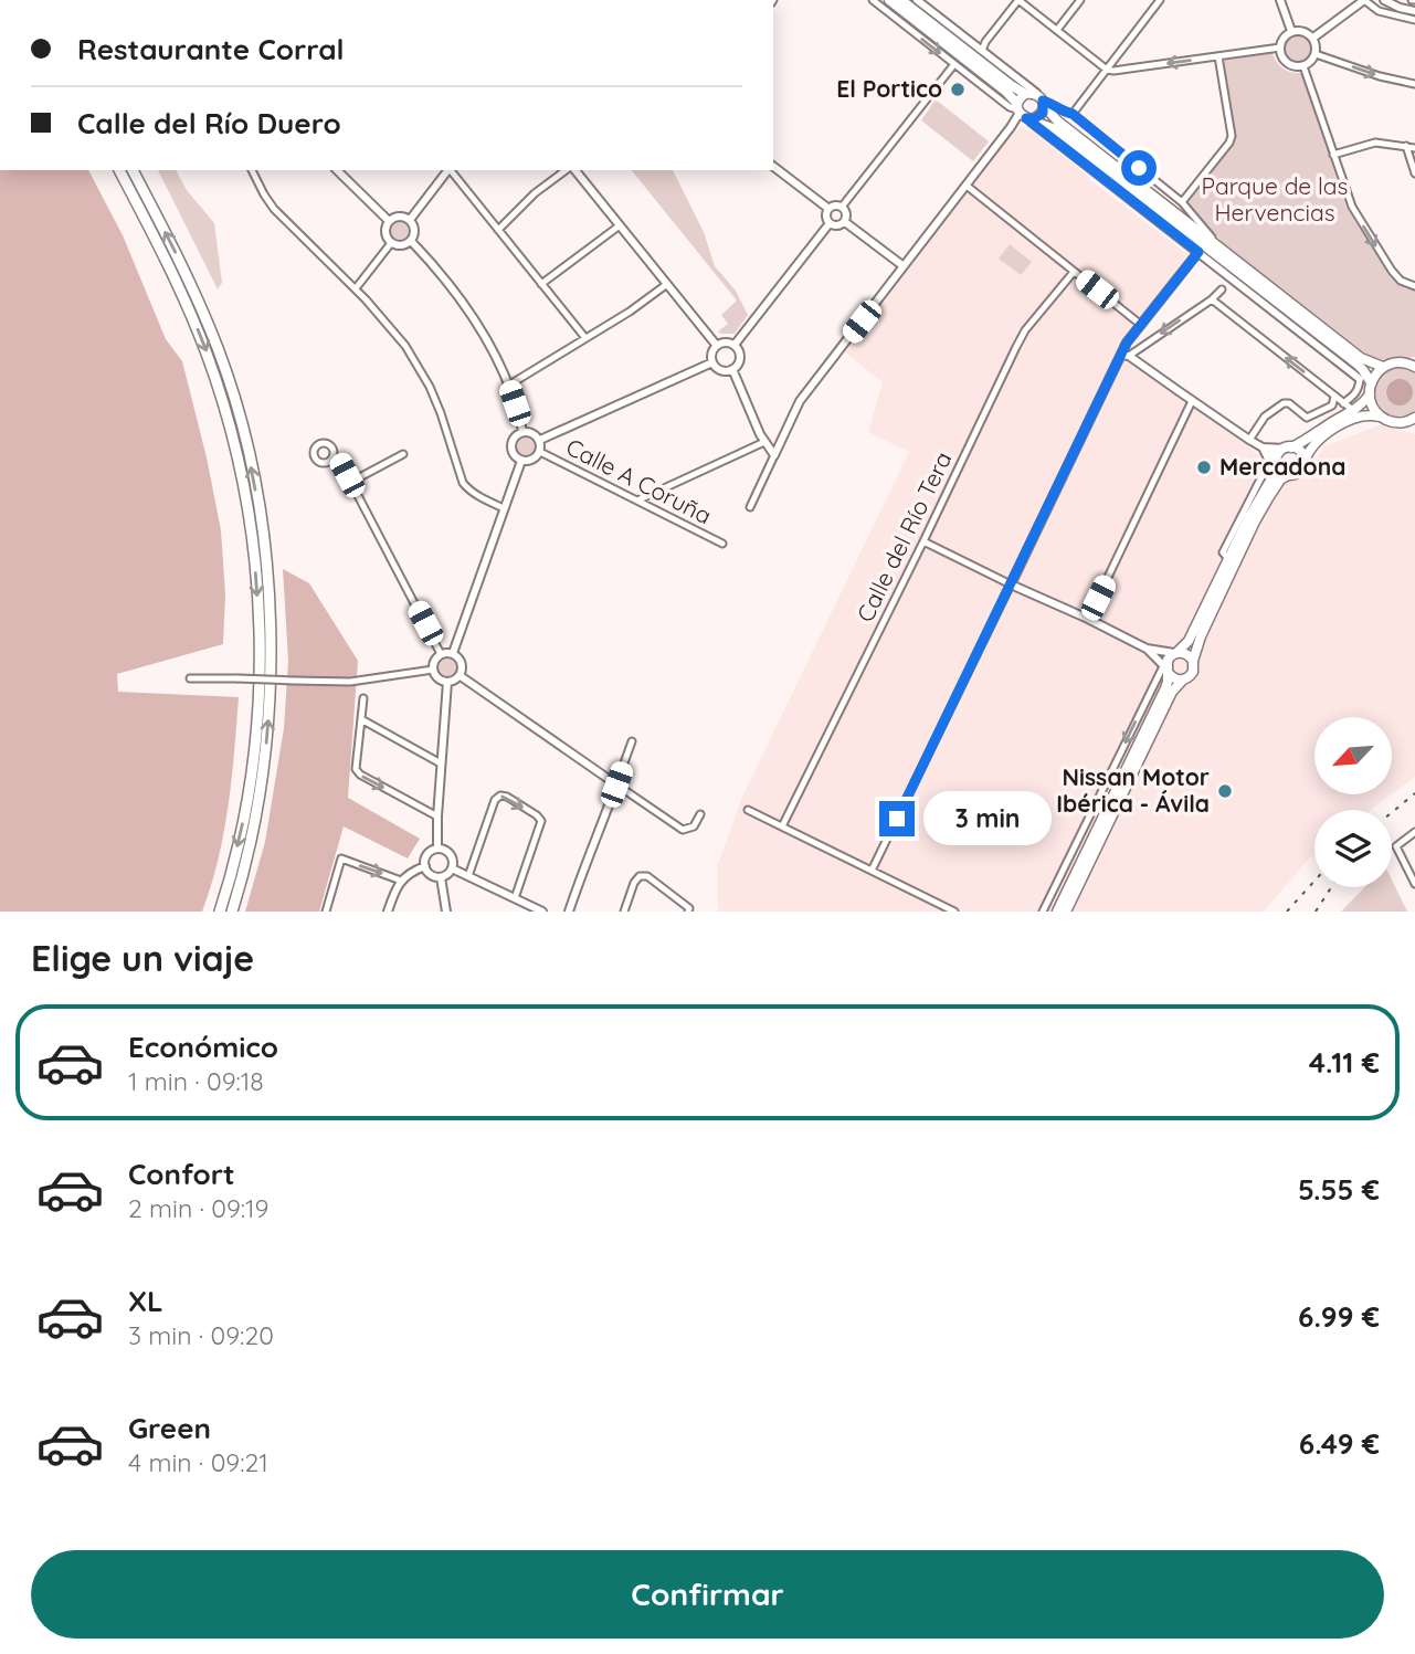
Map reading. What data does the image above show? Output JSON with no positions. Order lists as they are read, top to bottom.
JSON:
{
  "streets": {
    "street": ["Calle A Coruña", "Calle del Río Tera"]
  },
  "parks": ["Parque de las Hervencias"],
  "places": ["El Portico", "Mercadona", "Nissan Motor Ibérica - Ávila"],
  "north": "bottom left",
  "page": {
    "banner": ["Restaurante Corral", "Calle del Río Duero"],
    "bubble": "3 min",
    "heading": "Elige un viaje",
    "list": [
      {
        "name": "Económico",
        "note": "1 min · 09:18",
        "value": "4.11 €"
      },
      {
        "name": "Confort",
        "note": "2 min · 09:19",
        "value": "5.55 €"
      },
      {
        "name": "XL",
        "note": "3 min · 09:20",
        "value": "6.99 €"
      },
      {
        "name": "Green",
        "note": "4 min · 09:21",
        "value": "6.49 €"
      }
    ],
    "buttons": "Confirmar"
  }
}
